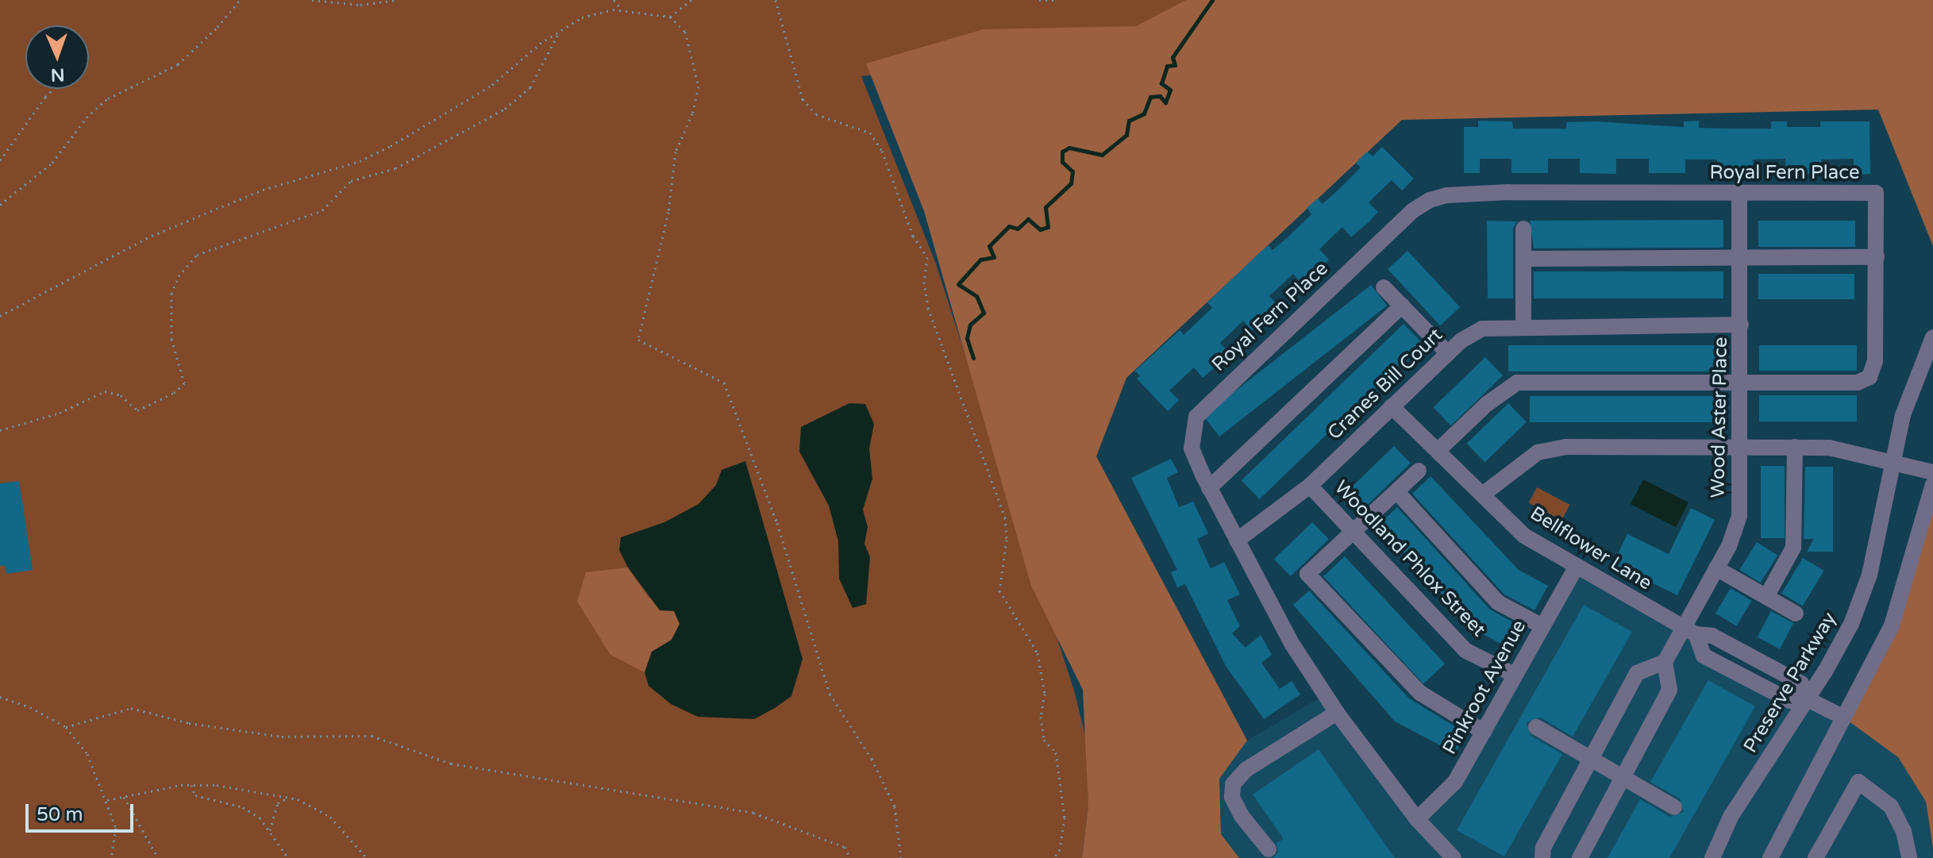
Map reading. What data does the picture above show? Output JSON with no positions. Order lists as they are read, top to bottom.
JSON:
{
  "streets": {
    "street": [
      "Royal Fern Place",
      "Cranes Bill Court",
      "Wood Aster Place",
      "Bellflower Lane",
      "Woodland Phlox Street",
      "Preserve Parkway",
      "Pinkroot Avenue"
    ]
  },
  "crossings": [
    ["Royal Fern Place", "Cranes Bill Court"],
    ["Royal Fern Place", "Wood Aster Place"],
    ["Royal Fern Place", "Pinkroot Avenue"],
    ["Cranes Bill Court", "Wood Aster Place"],
    ["Cranes Bill Court", "Bellflower Lane"],
    ["Cranes Bill Court", "Woodland Phlox Street"],
    ["Wood Aster Place", "Bellflower Lane"],
    ["Bellflower Lane", "Preserve Parkway"],
    ["Bellflower Lane", "Pinkroot Avenue"],
    ["Woodland Phlox Street", "Pinkroot Avenue"]
  ],
  "scale_bar": "50 m",
  "north": "bottom"
}
